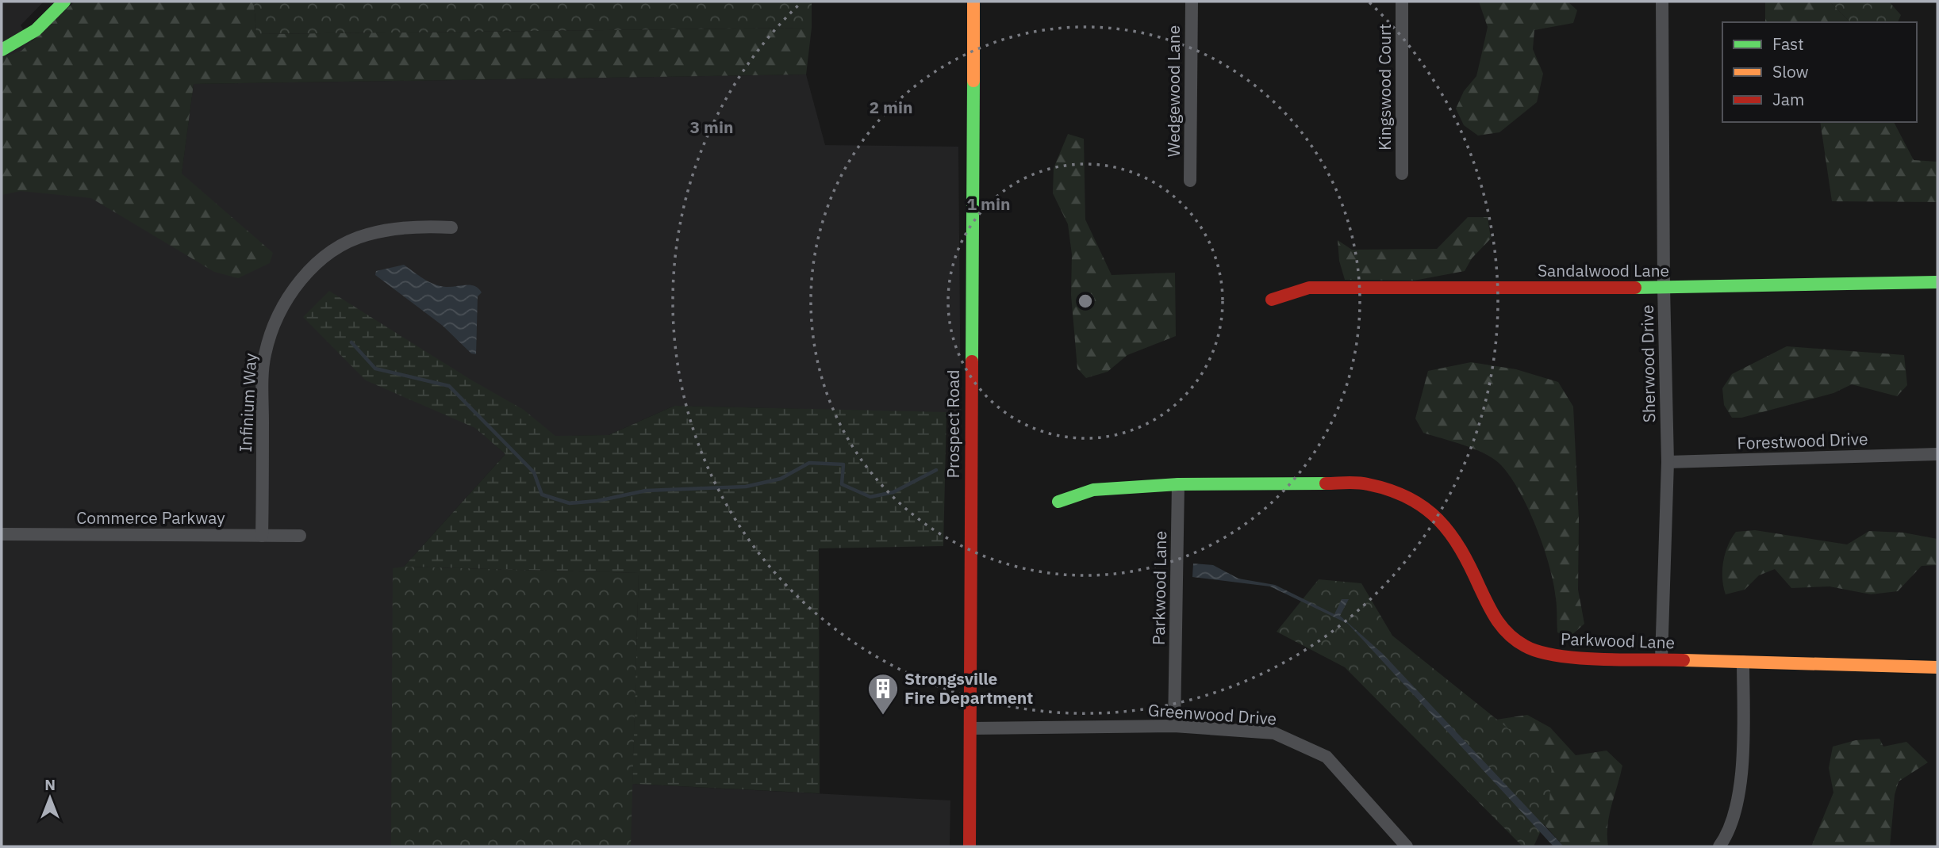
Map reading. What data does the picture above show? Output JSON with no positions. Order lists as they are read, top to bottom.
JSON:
{
  "streets": {
    "street": [
      "Kingswood Court",
      "Wedgewood Lane",
      "Sandalwood Lane",
      "Sherwood Drive",
      "Infinium Way",
      "Prospect Road",
      "Forestwood Drive",
      "Commerce Parkway",
      "Parkwood Lane",
      "Greenwood Drive"
    ]
  },
  "crossings": [
    ["Sandalwood Lane", "Sherwood Drive"],
    ["Sherwood Drive", "Forestwood Drive"],
    ["Sherwood Drive", "Parkwood Lane"],
    ["Infinium Way", "Commerce Parkway"],
    ["Prospect Road", "Greenwood Drive"],
    ["Parkwood Lane", "Greenwood Drive"]
  ],
  "places": {
    "building": ["Strongsville Fire Department"]
  },
  "legend": ["Fast", "Slow", "Jam"],
  "north": "top",
  "rings": ["2 min", "3 min", "1 min"]
}
